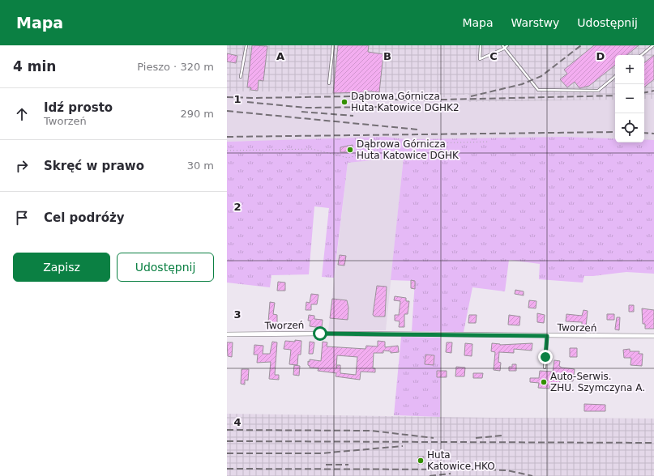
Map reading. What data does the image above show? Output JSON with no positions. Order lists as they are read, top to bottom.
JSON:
{
  "streets": {
    "street": ["Tworzeń"]
  },
  "places": [
    "Dąbrowa Górnicza Huta Katowice DGHK2",
    "Dąbrowa Górnicza Huta Katowice DGHK",
    "Auto-Serwis. ZHU. Szymczyna A.",
    "Huta Katowice HKO"
  ],
  "page": {
    "header": "Mapa",
    "nav": ["Mapa", "Warstwy", "Udostępnij"],
    "heading": ["4 min", "Pieszo · 320 m"],
    "map_buttons": ["+", "−"],
    "list": [
      ["Idź prosto", "Tworzeń", "290 m"],
      ["Skręć w prawo", "30 m"],
      "Cel podróży"
    ],
    "buttons": ["Zapisz", "Udostępnij"]
  },
  "grid": {
    "columns": [
      "A",
      "B",
      "C",
      "D"
    ],
    "rows": [
      "1",
      "2",
      "3",
      "4"
    ]
  }
}
